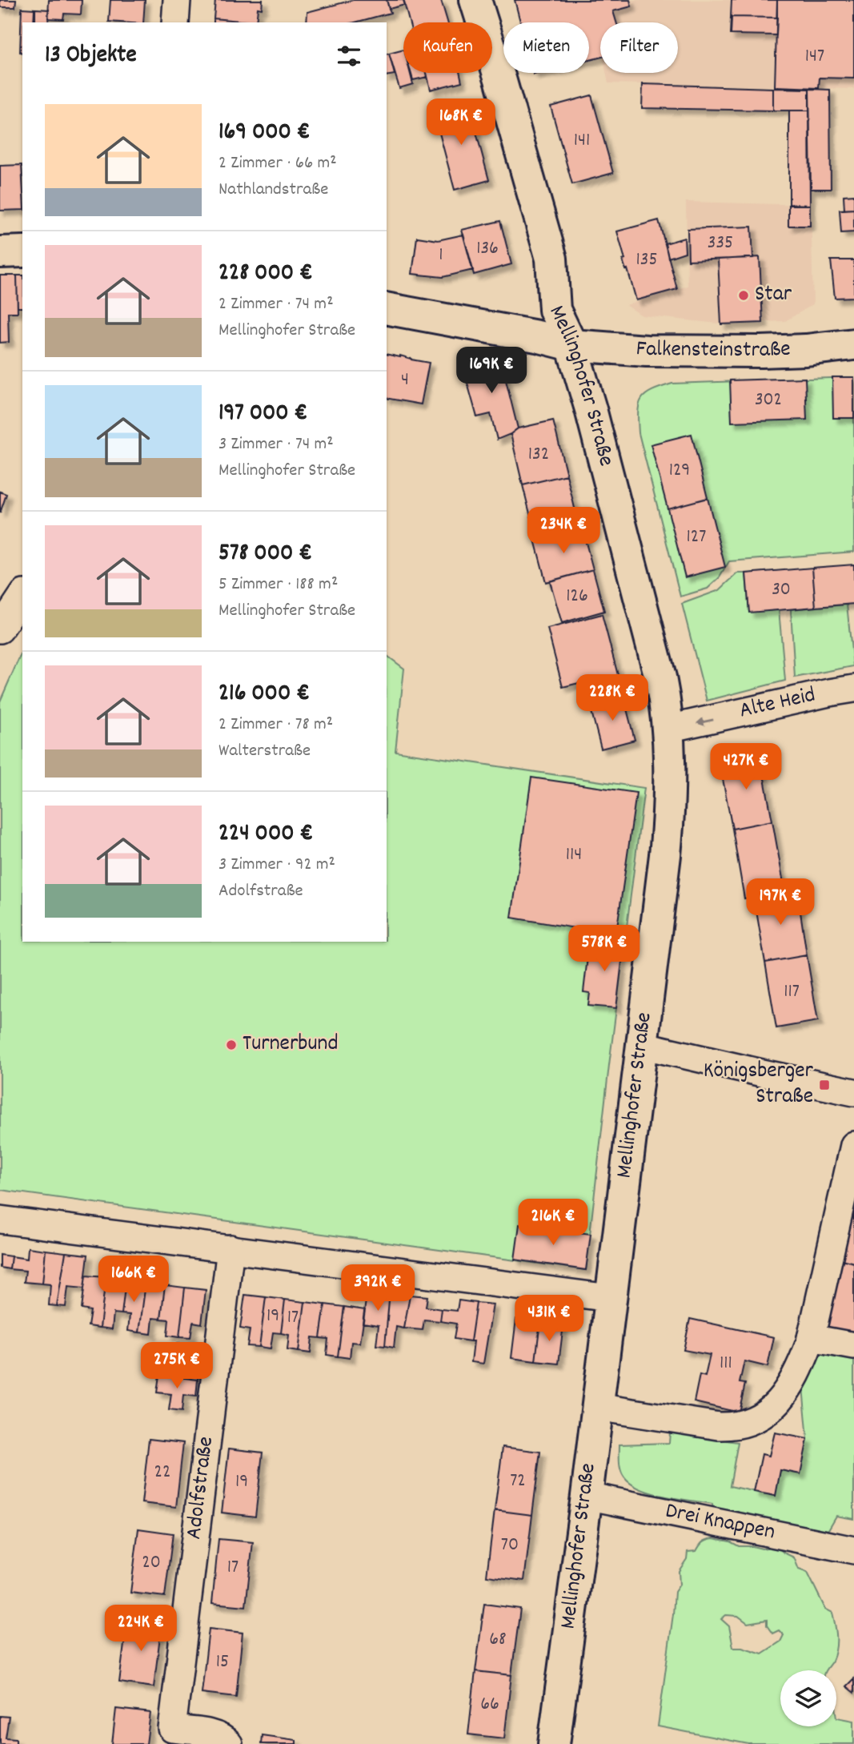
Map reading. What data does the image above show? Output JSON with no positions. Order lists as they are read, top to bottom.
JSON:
{
  "streets": {
    "main road": ["Falkensteinstraße", "Mellinghofer Straße"],
    "street": ["Alte Heid", "Adolfstraße", "Drei Knappen"]
  },
  "crossings": [
    ["Falkensteinstraße", "Mellinghofer Straße"],
    ["Mellinghofer Straße", "Alte Heid"],
    ["Mellinghofer Straße", "Drei Knappen"]
  ],
  "one_way": ["Alte Heid"],
  "places": {
    "other": ["Star", "Turnerbund"],
    "transit": ["Königsberger Straße"]
  },
  "house_numbers": [
    "147",
    "141",
    "335",
    "136",
    "1",
    "135",
    "4",
    "302",
    "132",
    "129",
    "127",
    "30",
    "126",
    "114",
    "117",
    "19",
    "17",
    "111",
    "22",
    "72",
    "19",
    "70",
    "20",
    "17",
    "68",
    "15",
    "66"
  ],
  "page": {
    "chip": ["Kaufen", "Mieten", "Filter"],
    "heading": "13 Objekte",
    "list": [
      {
        "name": "169 000 €",
        "note": "2 Zimmer · 66 m² · Nathlandstraße"
      },
      {
        "name": "228 000 €",
        "note": "2 Zimmer · 74 m² · Mellinghofer Straße"
      },
      {
        "name": "197 000 €",
        "note": "3 Zimmer · 74 m² · Mellinghofer Straße"
      },
      {
        "name": "578 000 €",
        "note": "5 Zimmer · 188 m² · Mellinghofer Straße"
      },
      {
        "name": "216 000 €",
        "note": "2 Zimmer · 78 m² · Walterstraße"
      },
      {
        "name": "224 000 €",
        "note": "3 Zimmer · 92 m² · Adolfstraße"
      }
    ],
    "price": [
      "168K €",
      "169K €",
      "234K €",
      "228K €",
      "427K €",
      "197K €",
      "578K €",
      "216K €",
      "166K €",
      "392K €",
      "431K €",
      "275K €",
      "224K €"
    ]
  }
}
